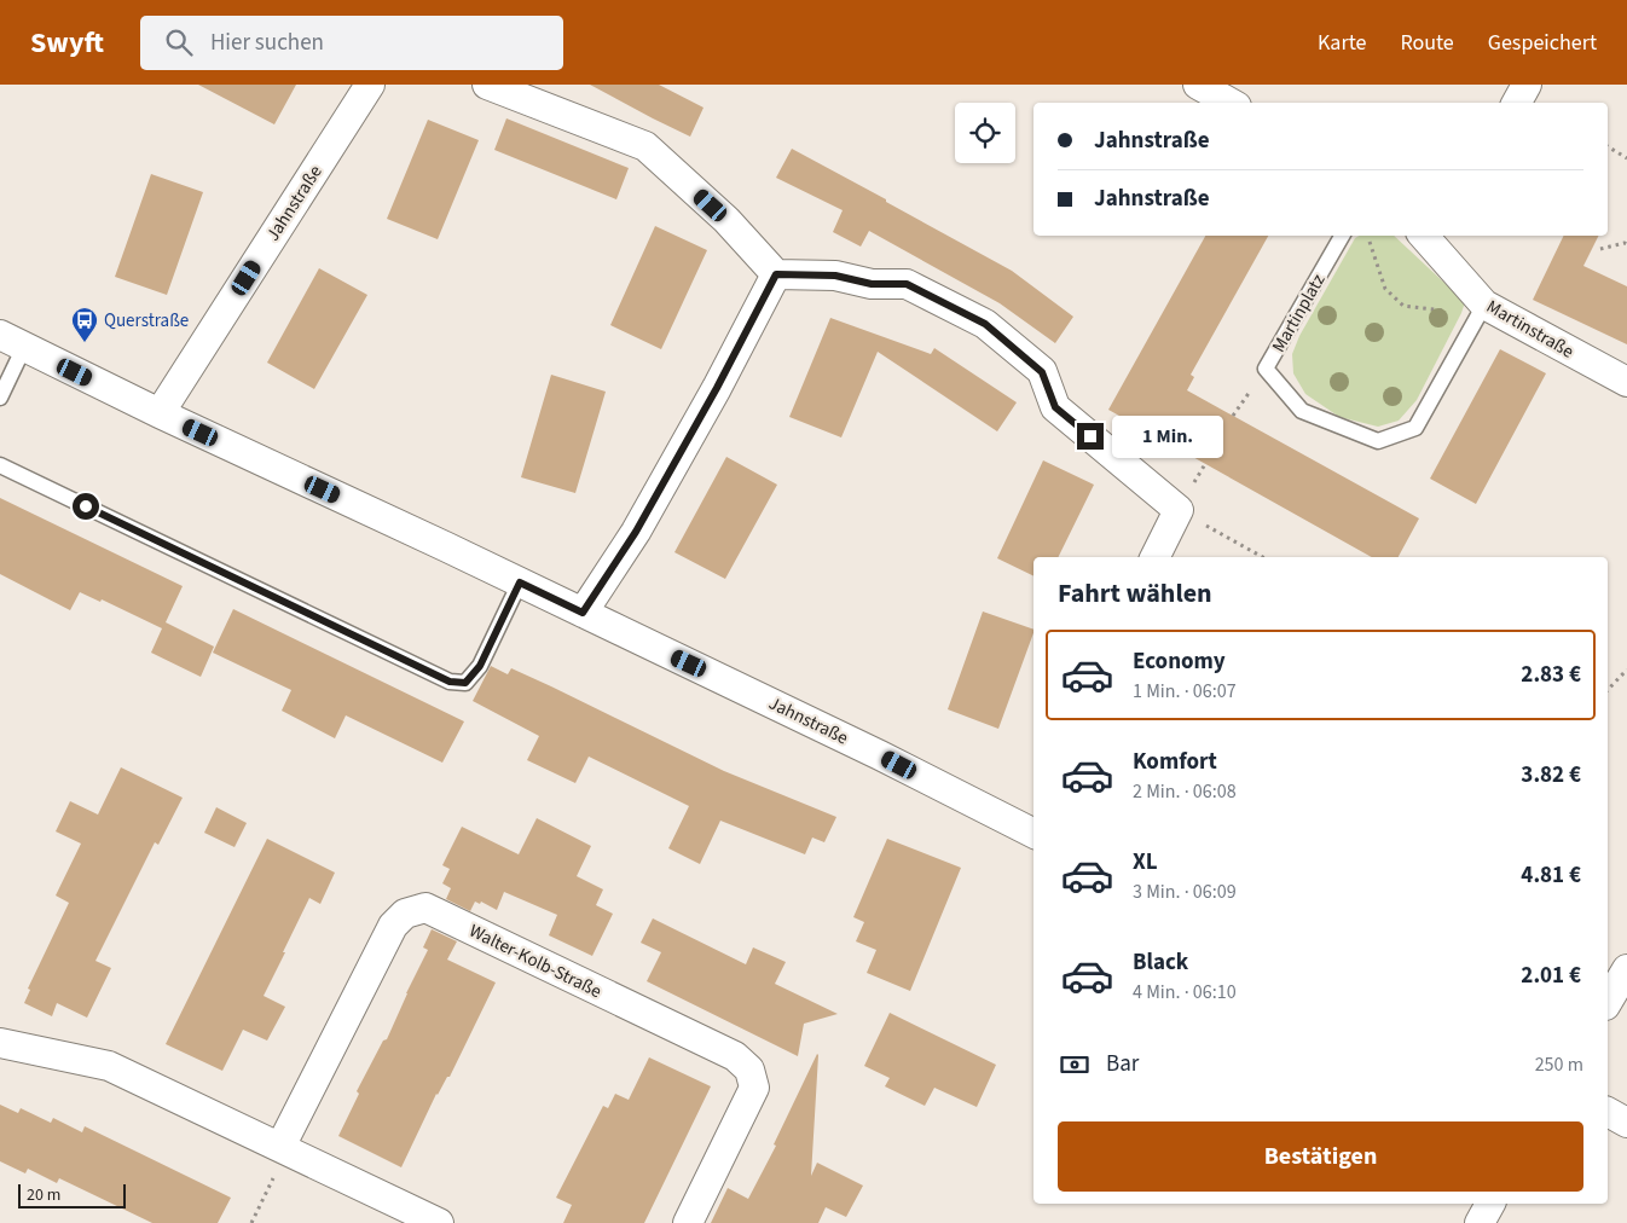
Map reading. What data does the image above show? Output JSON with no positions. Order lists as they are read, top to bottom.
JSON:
{
  "streets": {
    "street": ["Jahnstraße", "Martinstraße", "Walter-Kolb-Straße"],
    "lane": ["Martinplatz"]
  },
  "crossings": [
    ["Martinplatz", "Martinstraße"]
  ],
  "places": {
    "bus stop": ["Querstraße"]
  },
  "scale_bar": "20 m",
  "page": {
    "header": "Swyft",
    "search": "Hier suchen",
    "nav": ["Karte", "Route", "Gespeichert"],
    "banner": ["Jahnstraße", "Jahnstraße"],
    "bubble": "1 Min.",
    "heading": "Fahrt wählen",
    "list": [
      {
        "name": "Economy",
        "note": "1 Min. · 06:07",
        "value": "2.83 €"
      },
      {
        "name": "Komfort",
        "note": "2 Min. · 06:08",
        "value": "3.82 €"
      },
      {
        "name": "XL",
        "note": "3 Min. · 06:09",
        "value": "4.81 €"
      },
      {
        "name": "Black",
        "note": "4 Min. · 06:10",
        "value": "2.01 €"
      }
    ],
    "pay": ["Bar", "250 m"],
    "buttons": "Bestätigen",
    "scale": "20 m"
  }
}
